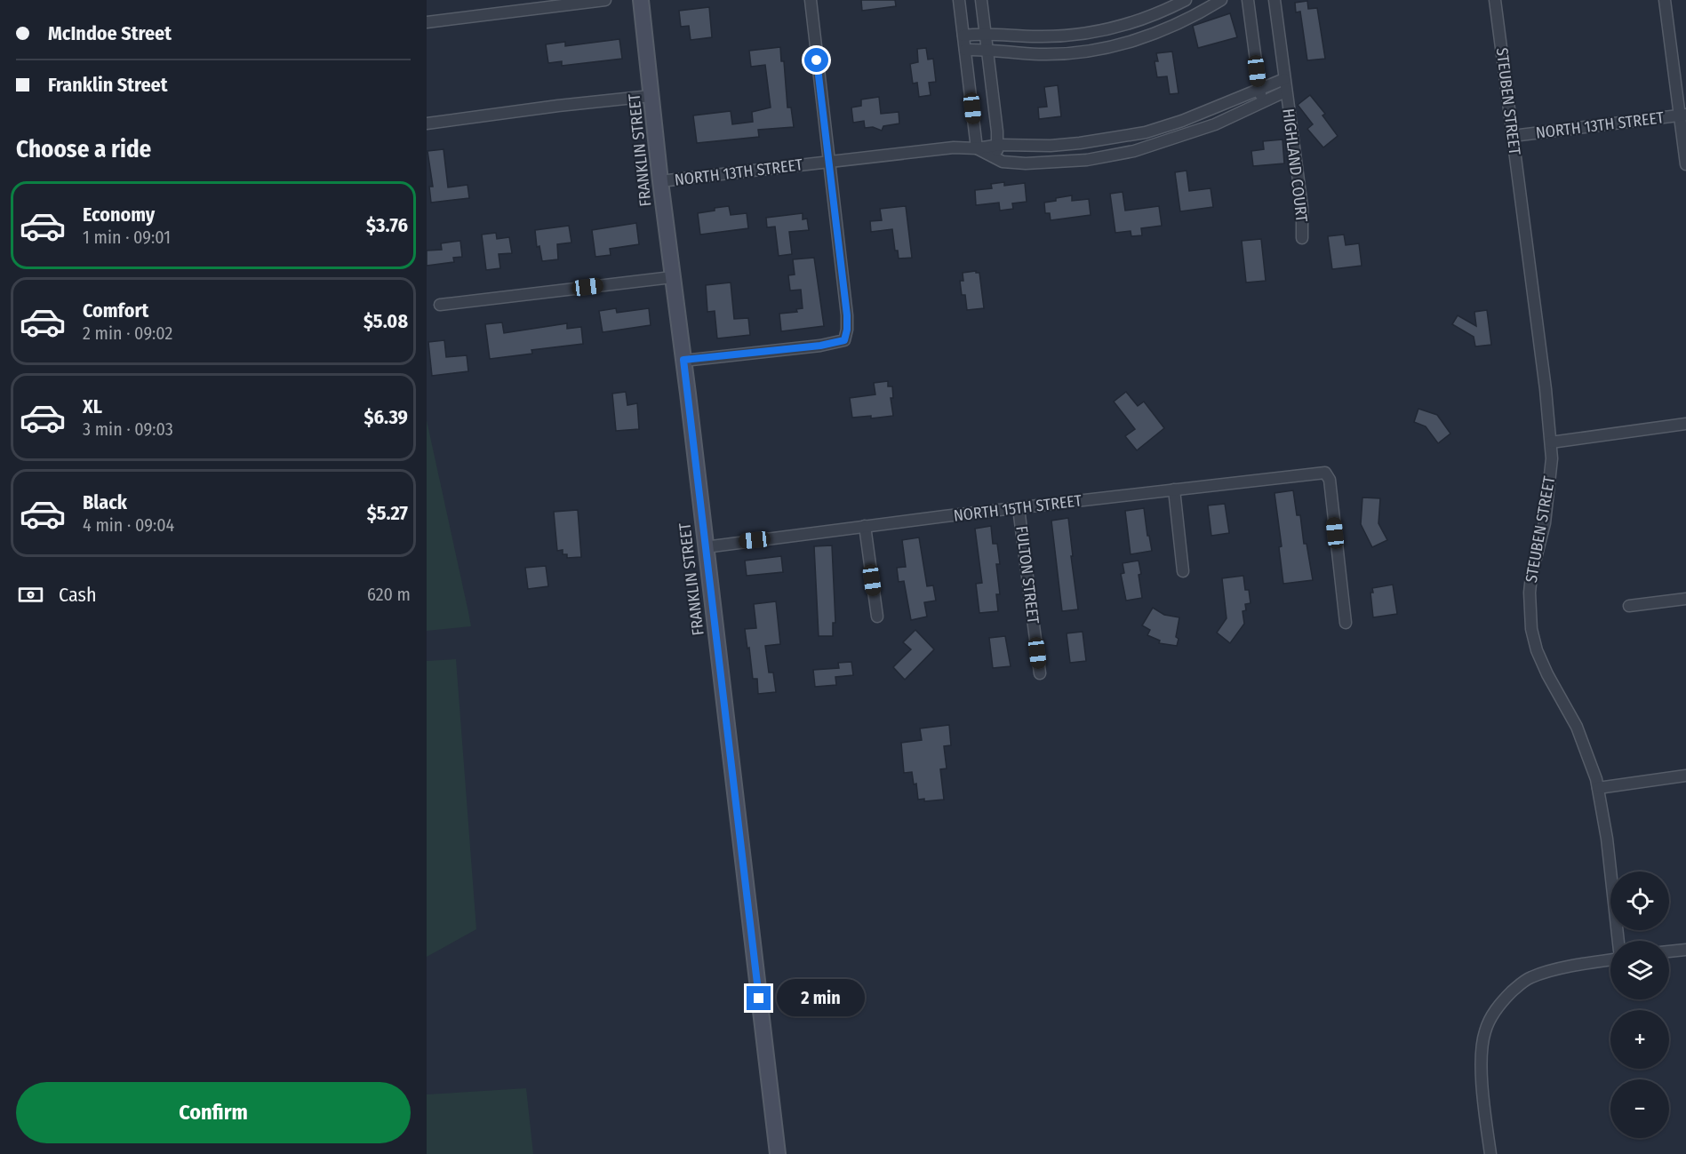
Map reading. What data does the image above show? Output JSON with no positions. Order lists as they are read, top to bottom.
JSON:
{
  "streets": {
    "street": [
      "STEUBEN STREET",
      "NORTH 13TH STREET",
      "FRANKLIN STREET",
      "HIGHLAND COURT",
      "NORTH 15TH STREET",
      "FULTON STREET"
    ]
  },
  "crossings": [
    ["STEUBEN STREET", "NORTH 13TH STREET"],
    ["NORTH 13TH STREET", "FRANKLIN STREET"],
    ["NORTH 13TH STREET", "HIGHLAND COURT"],
    ["FRANKLIN STREET", "NORTH 15TH STREET"],
    ["NORTH 15TH STREET", "FULTON STREET"]
  ],
  "page": {
    "banner": ["McIndoe Street", "Franklin Street"],
    "heading": "Choose a ride",
    "list": [
      {
        "name": "Economy",
        "note": "1 min · 09:01",
        "value": "$3.76"
      },
      {
        "name": "Comfort",
        "note": "2 min · 09:02",
        "value": "$5.08"
      },
      {
        "name": "XL",
        "note": "3 min · 09:03",
        "value": "$6.39"
      },
      {
        "name": "Black",
        "note": "4 min · 09:04",
        "value": "$5.27"
      }
    ],
    "pay": ["Cash", "620 m"],
    "map_buttons": ["+", "−"],
    "bubble": "2 min",
    "buttons": "Confirm"
  }
}
